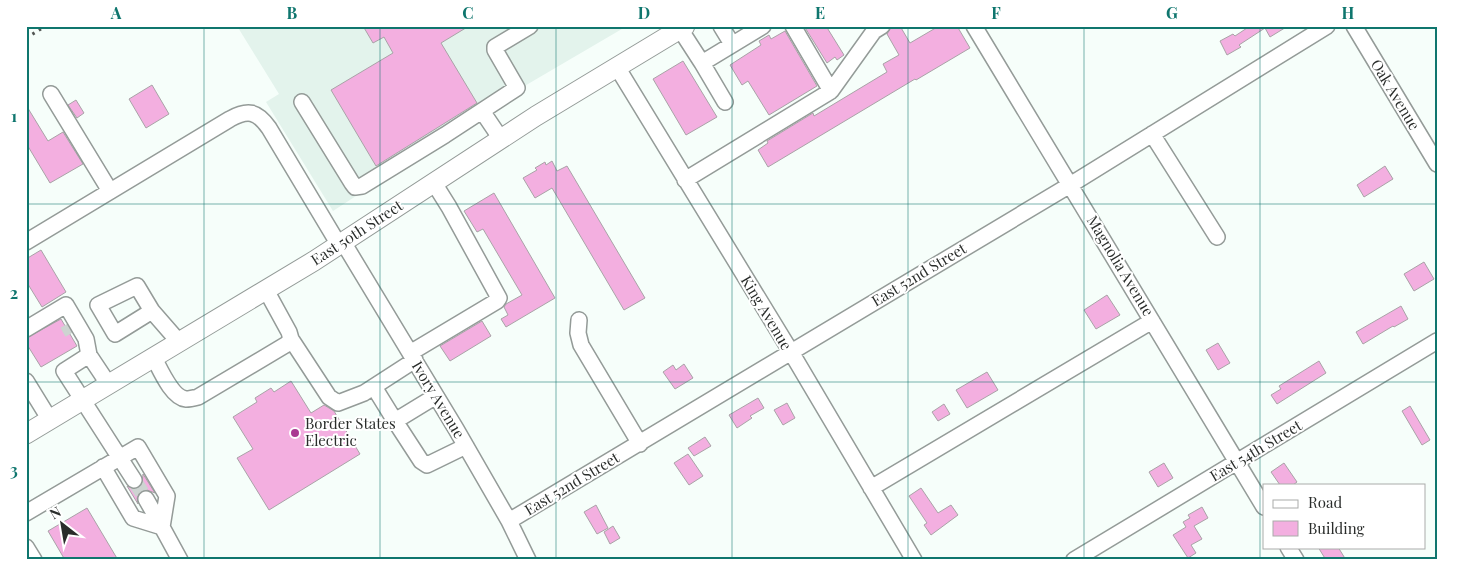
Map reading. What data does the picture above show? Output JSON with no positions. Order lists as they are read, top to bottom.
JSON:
{
  "streets": {
    "main road": ["East 50th Street"],
    "street": [
      "Oak Avenue",
      "Magnolia Avenue",
      "East 52nd Street",
      "King Avenue",
      "Ivory Avenue",
      "East 54th Street"
    ]
  },
  "crossings": [
    ["East 50th Street", "King Avenue"],
    ["East 50th Street", "Ivory Avenue"],
    ["Magnolia Avenue", "East 52nd Street"],
    ["Magnolia Avenue", "East 54th Street"],
    ["East 52nd Street", "King Avenue"],
    ["East 52nd Street", "Ivory Avenue"]
  ],
  "places": ["Border States Electric"],
  "legend": ["Road", "Building"],
  "north": "top left",
  "grid": {
    "columns": [
      "A",
      "B",
      "C",
      "D",
      "E",
      "F",
      "G",
      "H"
    ],
    "rows": ["1", "2", "3"]
  }
}
